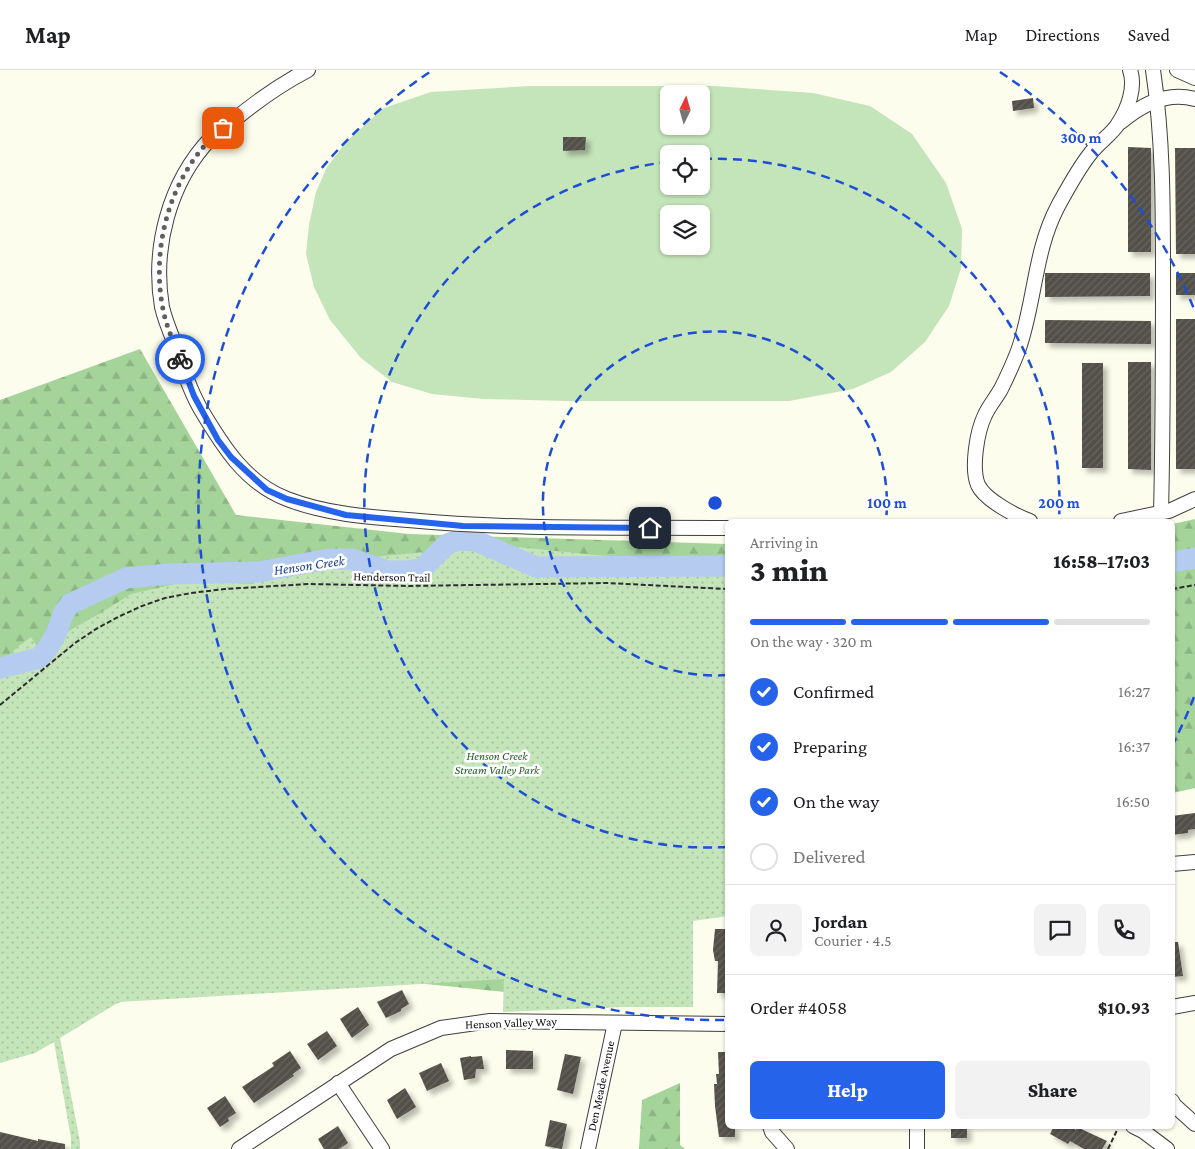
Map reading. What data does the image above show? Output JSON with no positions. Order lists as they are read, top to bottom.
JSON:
{
  "streets": {
    "street": ["Henson Valley Way", "Den Meade Avenue"],
    "path": ["Henderson Trail"]
  },
  "crossings": [
    ["Henson Valley Way", "Den Meade Avenue"]
  ],
  "water": ["Henson Creek"],
  "parks": ["Henson Creek Stream Valley Park"],
  "north": "top",
  "page": {
    "header": "Map",
    "nav": ["Map", "Directions", "Saved"],
    "heading": ["3 min", "Arriving in", "16:58–17:03"],
    "panel": [
      "Jordan",
      "Courier · 4.5",
      "Order #4058",
      "$10.93"
    ],
    "bar": "On the way · 320 m",
    "list": [
      ["Confirmed", "16:27"],
      ["Preparing", "16:37"],
      ["On the way", "16:50"],
      "Delivered"
    ],
    "buttons": ["Help", "Share"]
  },
  "rings": ["300 m", "100 m", "200 m"]
}
